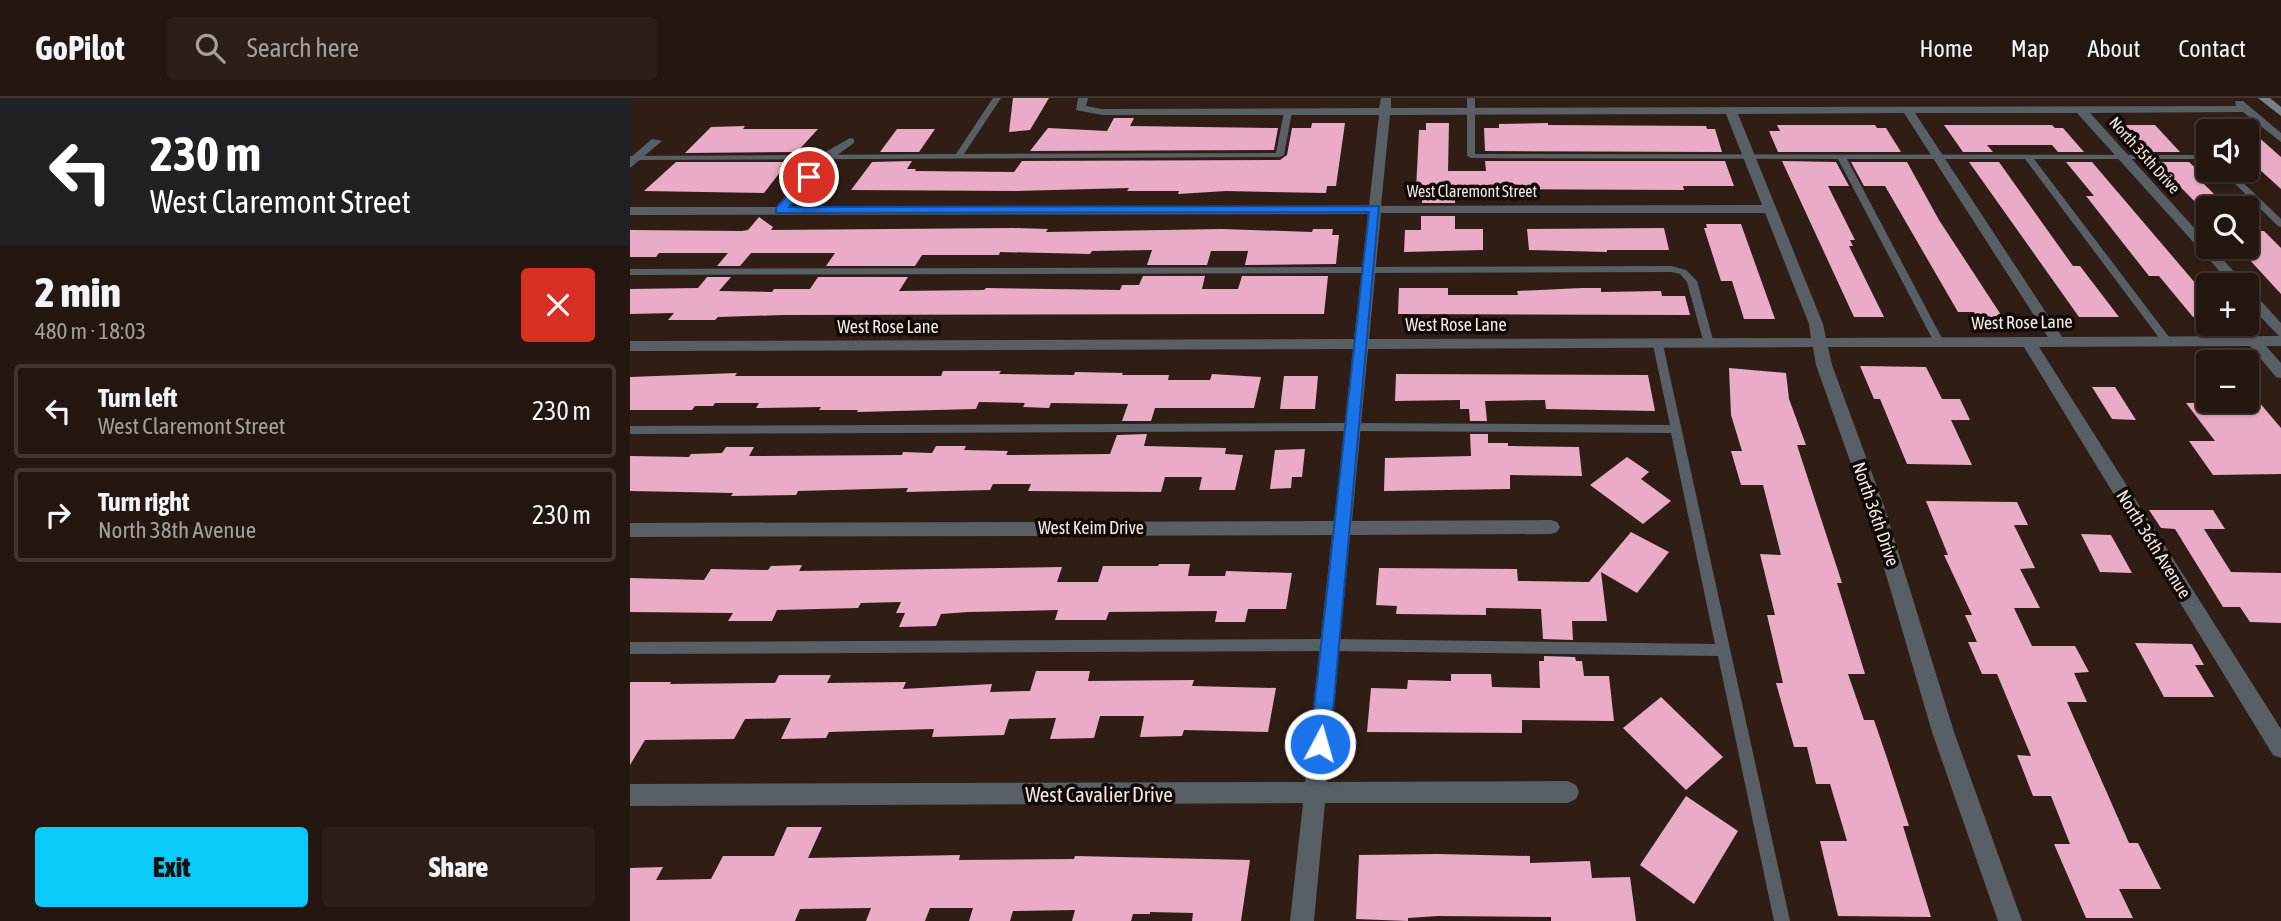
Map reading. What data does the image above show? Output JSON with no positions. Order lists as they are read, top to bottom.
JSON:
{
  "streets": {
    "street": [
      "North 35th Drive",
      "West Claremont Street",
      "West Rose Lane",
      "North 36th Drive",
      "West Keim Drive",
      "North 36th Avenue",
      "West Cavalier Drive"
    ]
  },
  "crossings": [
    ["West Claremont Street", "North 36th Drive"],
    ["West Rose Lane", "North 36th Drive"],
    ["West Rose Lane", "North 36th Avenue"]
  ],
  "page": {
    "header": "GoPilot",
    "search": "Search here",
    "nav": [
      "Home",
      "Map",
      "About",
      "Contact"
    ],
    "turn": ["230 m", "West Claremont Street"],
    "map_buttons": ["+", "−"],
    "heading": ["2 min", "480 m · 18:03"],
    "list": [
      {
        "name": "Turn left",
        "note": "West Claremont Street",
        "value": "230 m"
      },
      {
        "name": "Turn right",
        "note": "North 38th Avenue",
        "value": "230 m"
      }
    ],
    "buttons": ["Exit", "Share"]
  }
}
